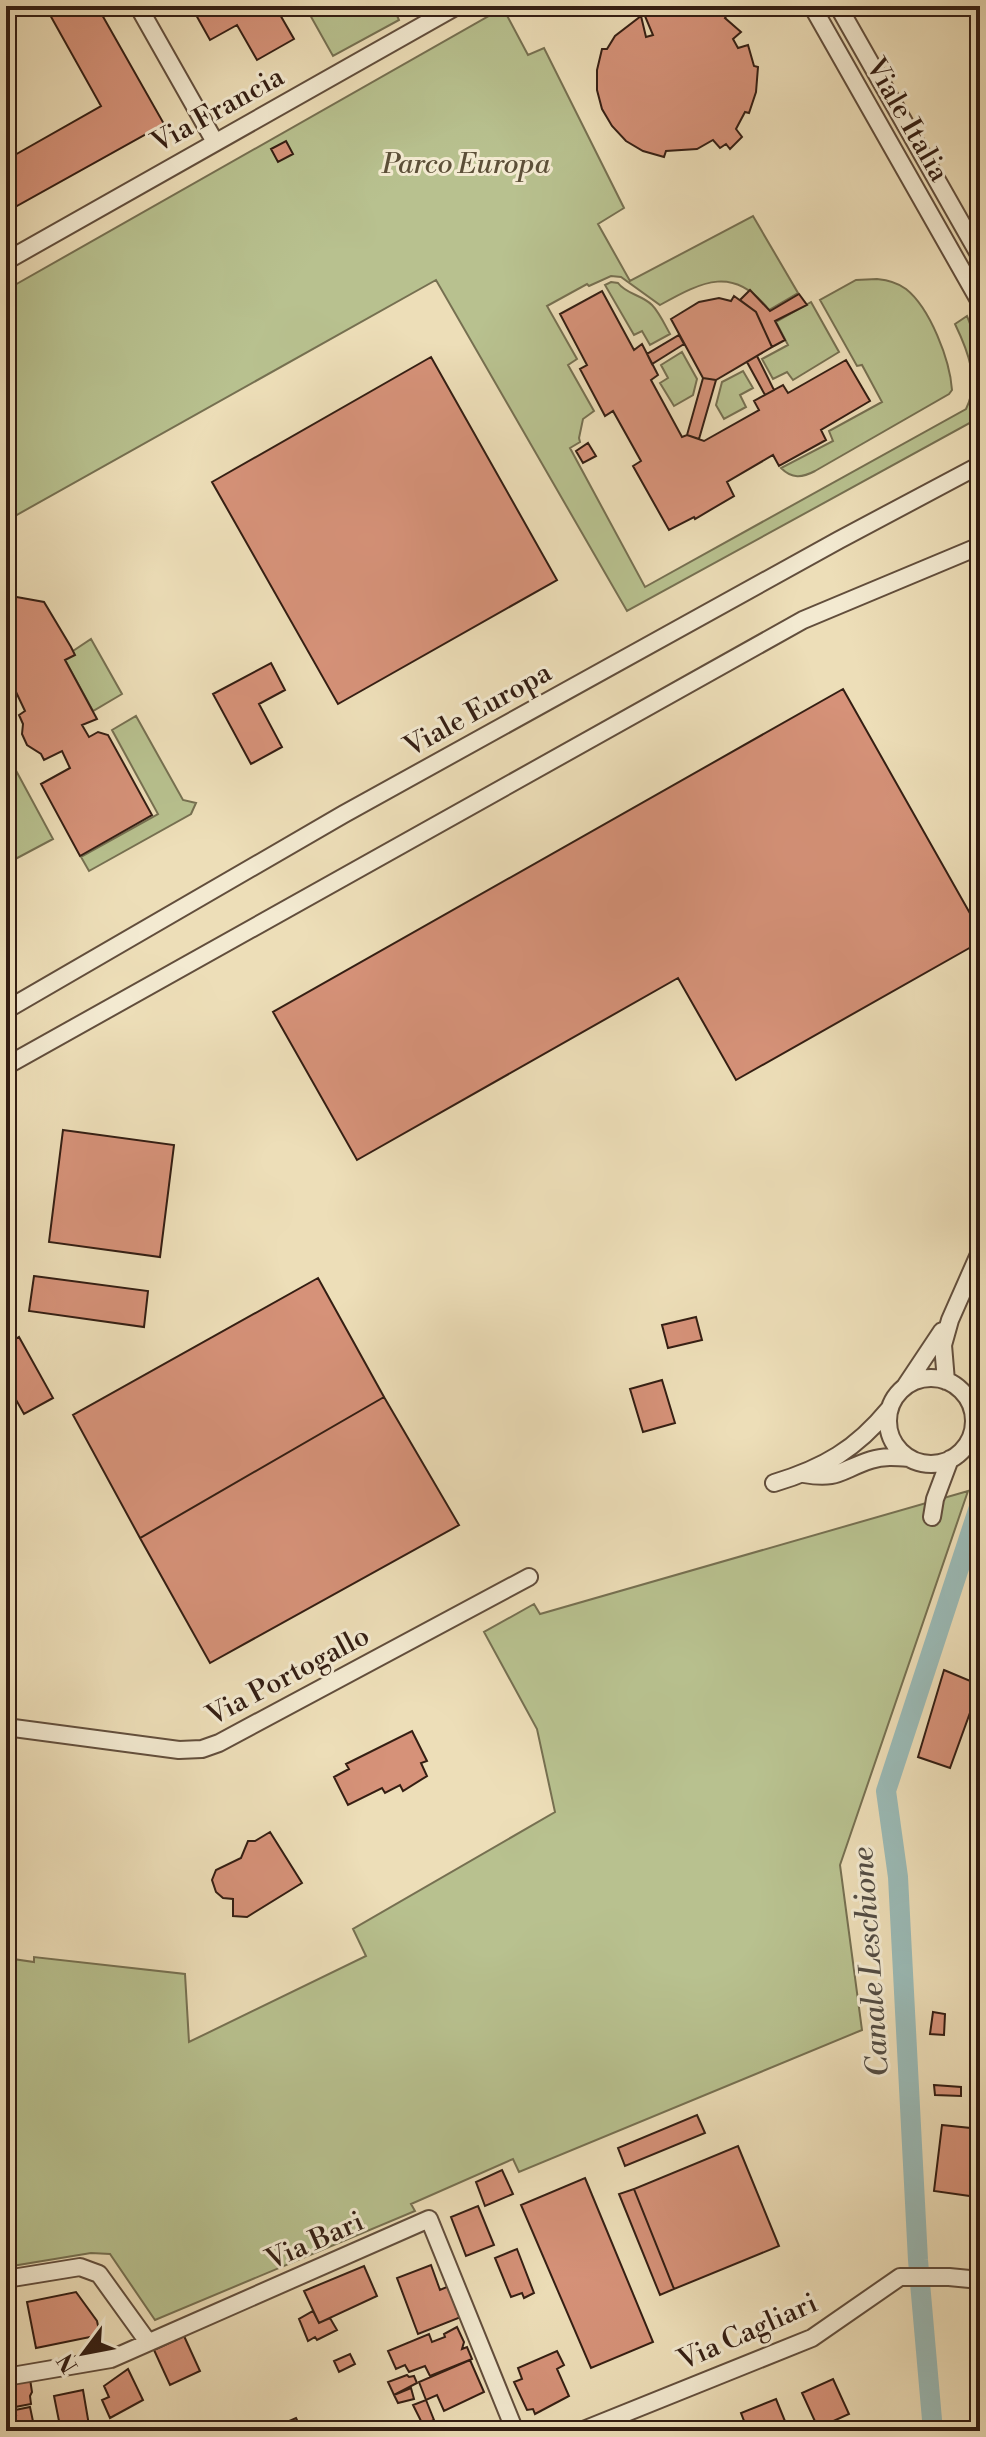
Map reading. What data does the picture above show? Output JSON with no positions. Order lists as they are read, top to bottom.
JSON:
{
  "streets": {
    "street": [
      "Via Francia",
      "Viale Italia",
      "Viale Europa",
      "Via Portogallo",
      "Via Bari",
      "Via Cagliari"
    ]
  },
  "water": ["Canale Leschione"],
  "parks": ["Parco Europa"],
  "north": "bottom left"
}
